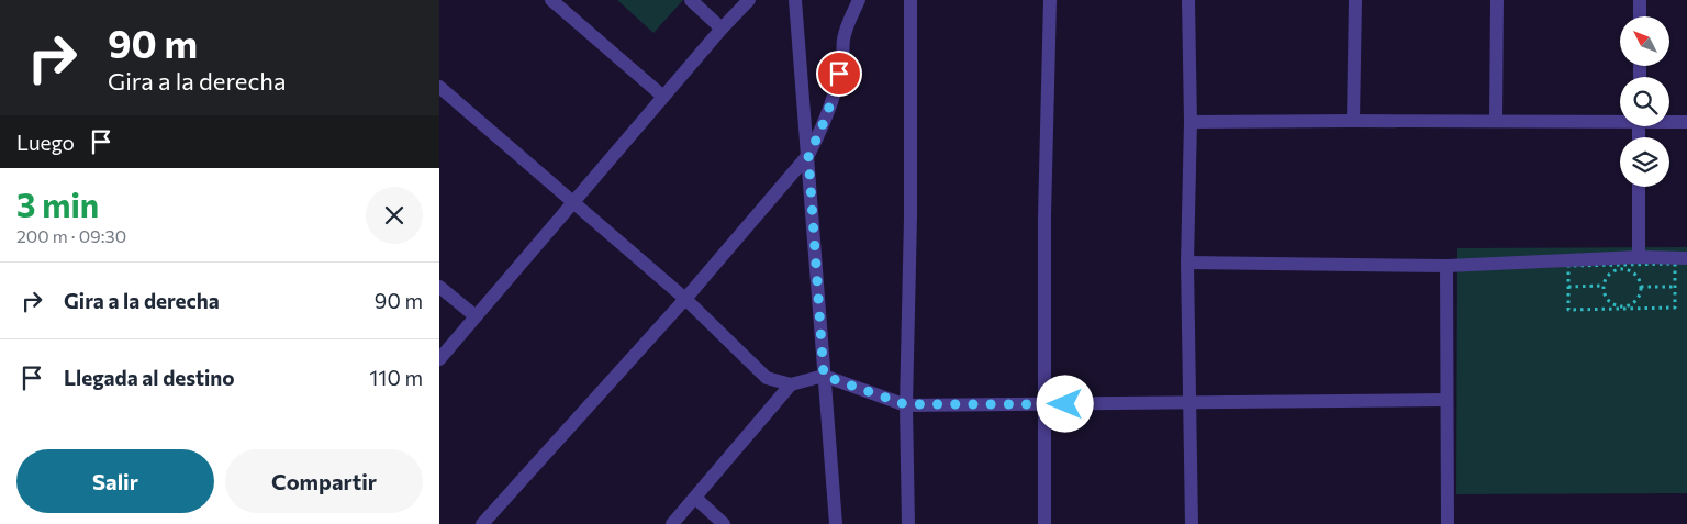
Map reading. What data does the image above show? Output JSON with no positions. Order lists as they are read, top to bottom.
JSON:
{
  "north": "top left",
  "page": {
    "turn": ["90 m", "Gira a la derecha"],
    "then": "Luego",
    "heading": ["3 min", "200 m · 09:30"],
    "list": [
      {
        "name": "Gira a la derecha",
        "value": "90 m"
      },
      {
        "name": "Llegada al destino",
        "value": "110 m"
      }
    ],
    "buttons": ["Salir", "Compartir"]
  }
}
